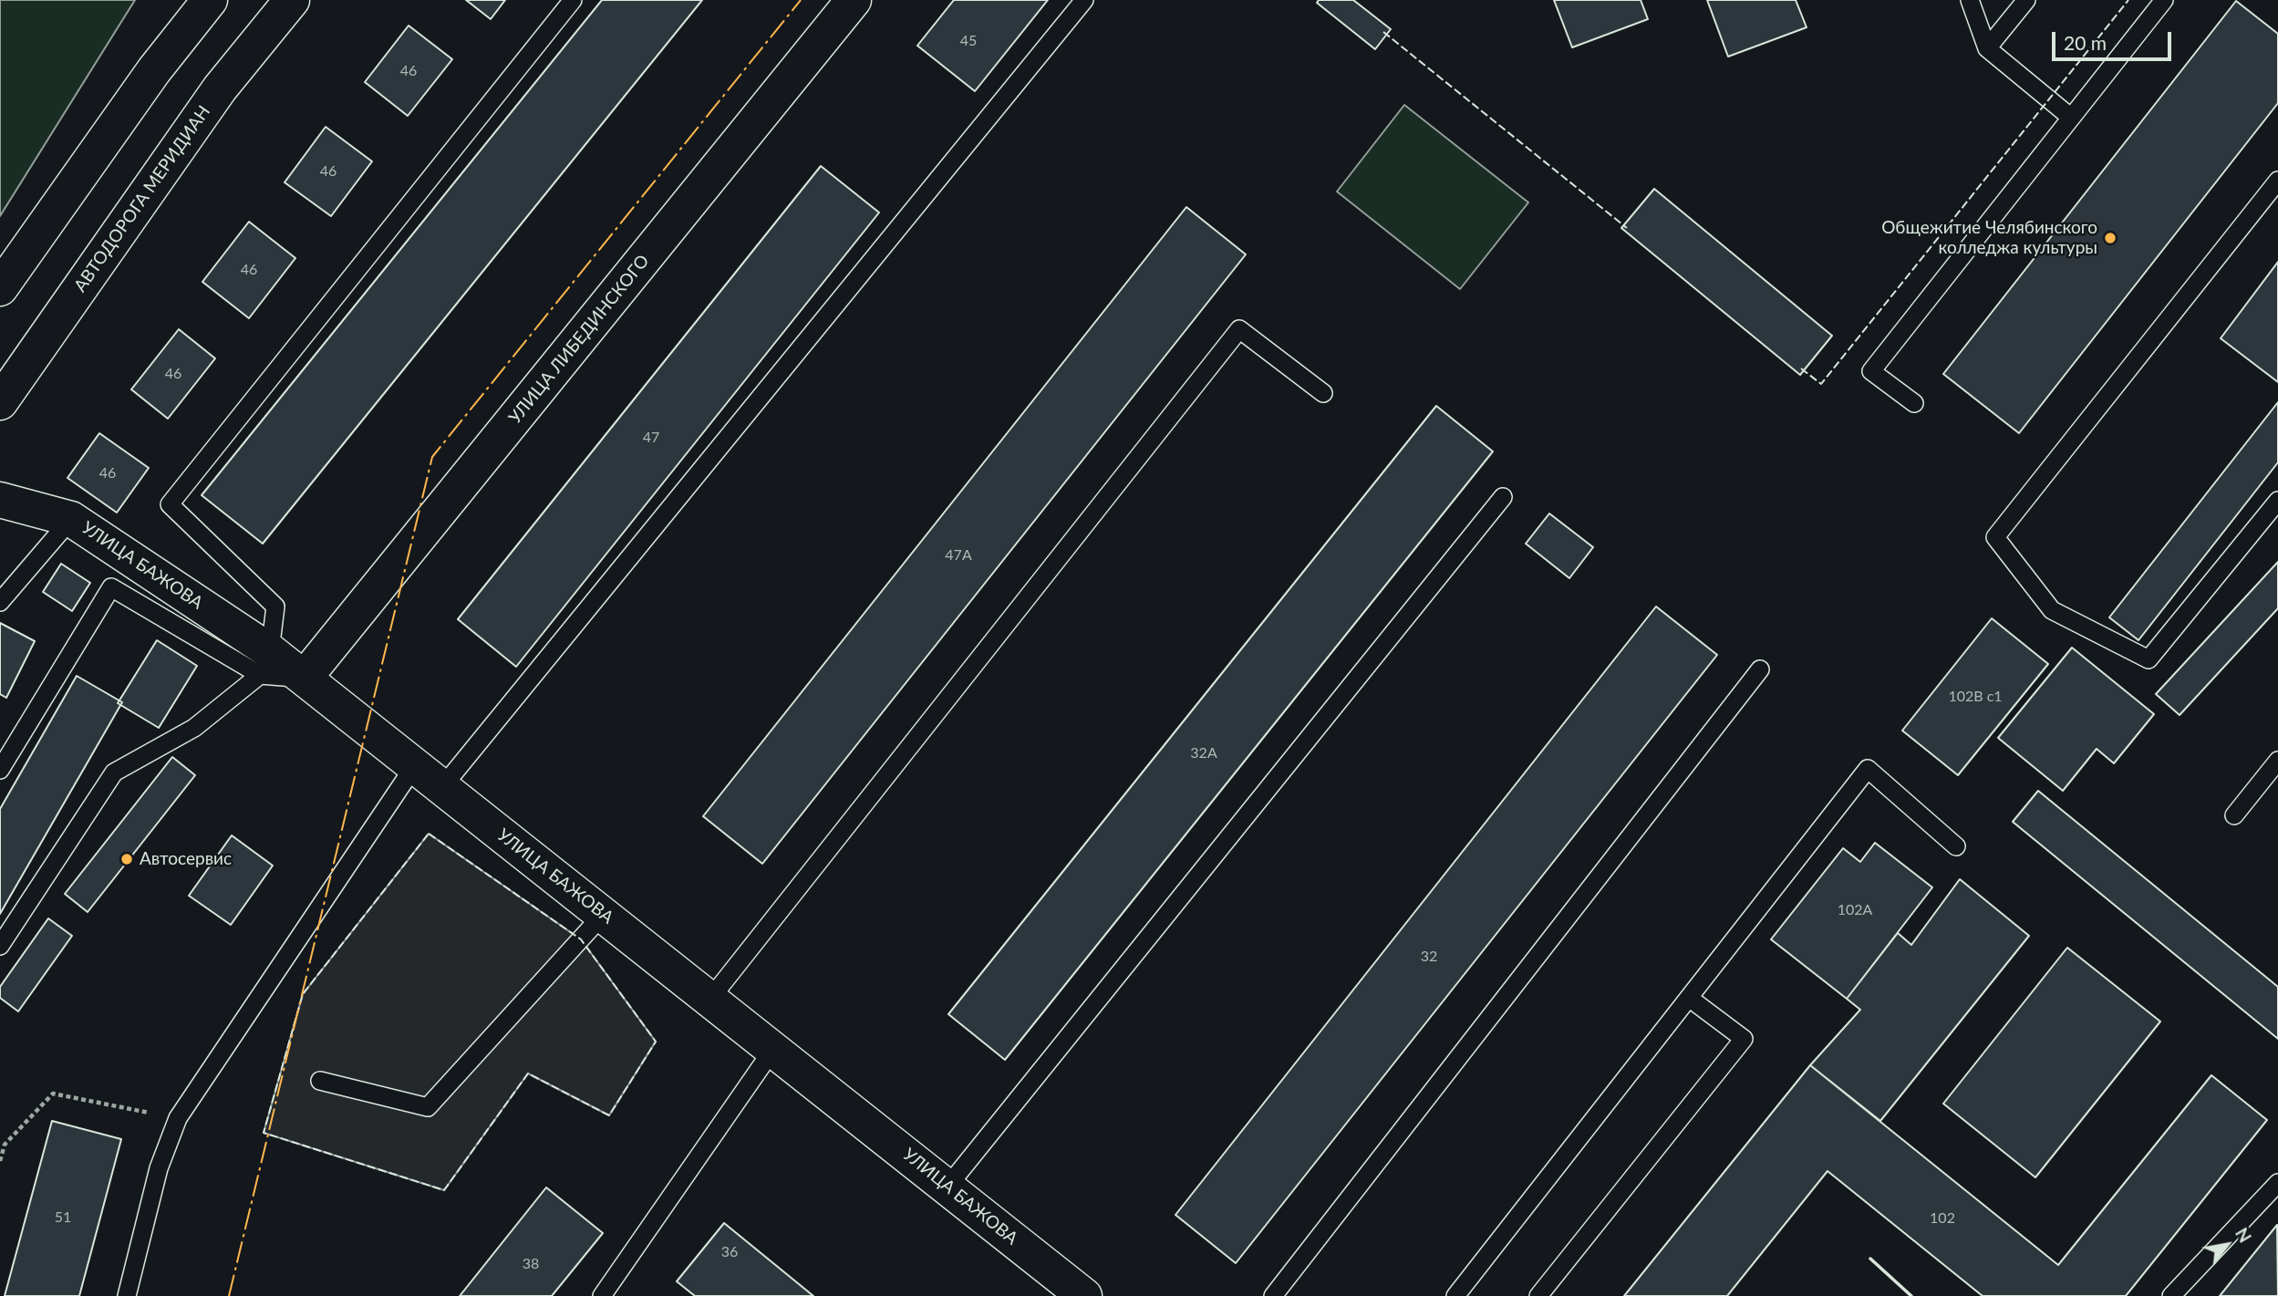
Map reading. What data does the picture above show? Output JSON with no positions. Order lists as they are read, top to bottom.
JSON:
{
  "streets": {
    "street": ["АВТОДОРОГА МЕРИДИАН", "УЛИЦА ЛИБЕДИНСКОГО", "УЛИЦА БАЖОВА"]
  },
  "crossings": [
    ["УЛИЦА ЛИБЕДИНСКОГО", "УЛИЦА БАЖОВА"]
  ],
  "places": ["Общежитие Челябинского колледжа культуры", "Автосервис"],
  "house_numbers": [
    "45",
    "46",
    "46",
    "46",
    "46",
    "47",
    "46",
    "47А",
    "102В с1",
    "32А",
    "102А",
    "32",
    "51",
    "102",
    "36",
    "38"
  ],
  "scale_bar": "20 m",
  "north": "top right"
}
